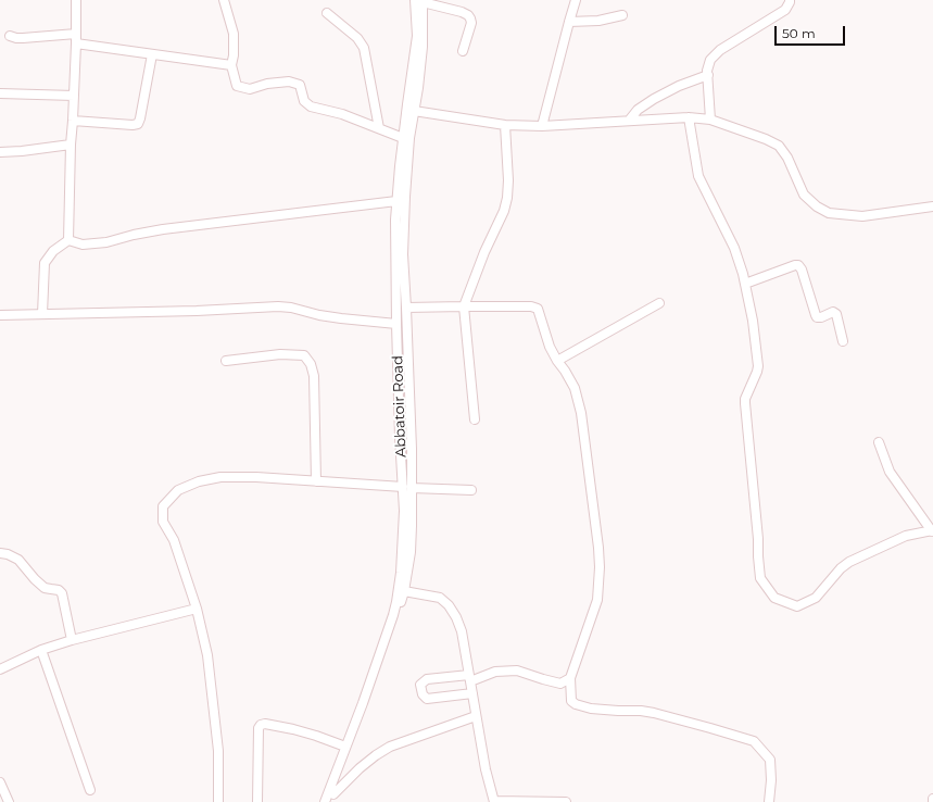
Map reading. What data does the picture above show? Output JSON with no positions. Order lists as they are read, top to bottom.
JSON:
{
  "streets": {
    "street": ["Abbatoir Road"]
  },
  "scale_bar": "50 m"
}
